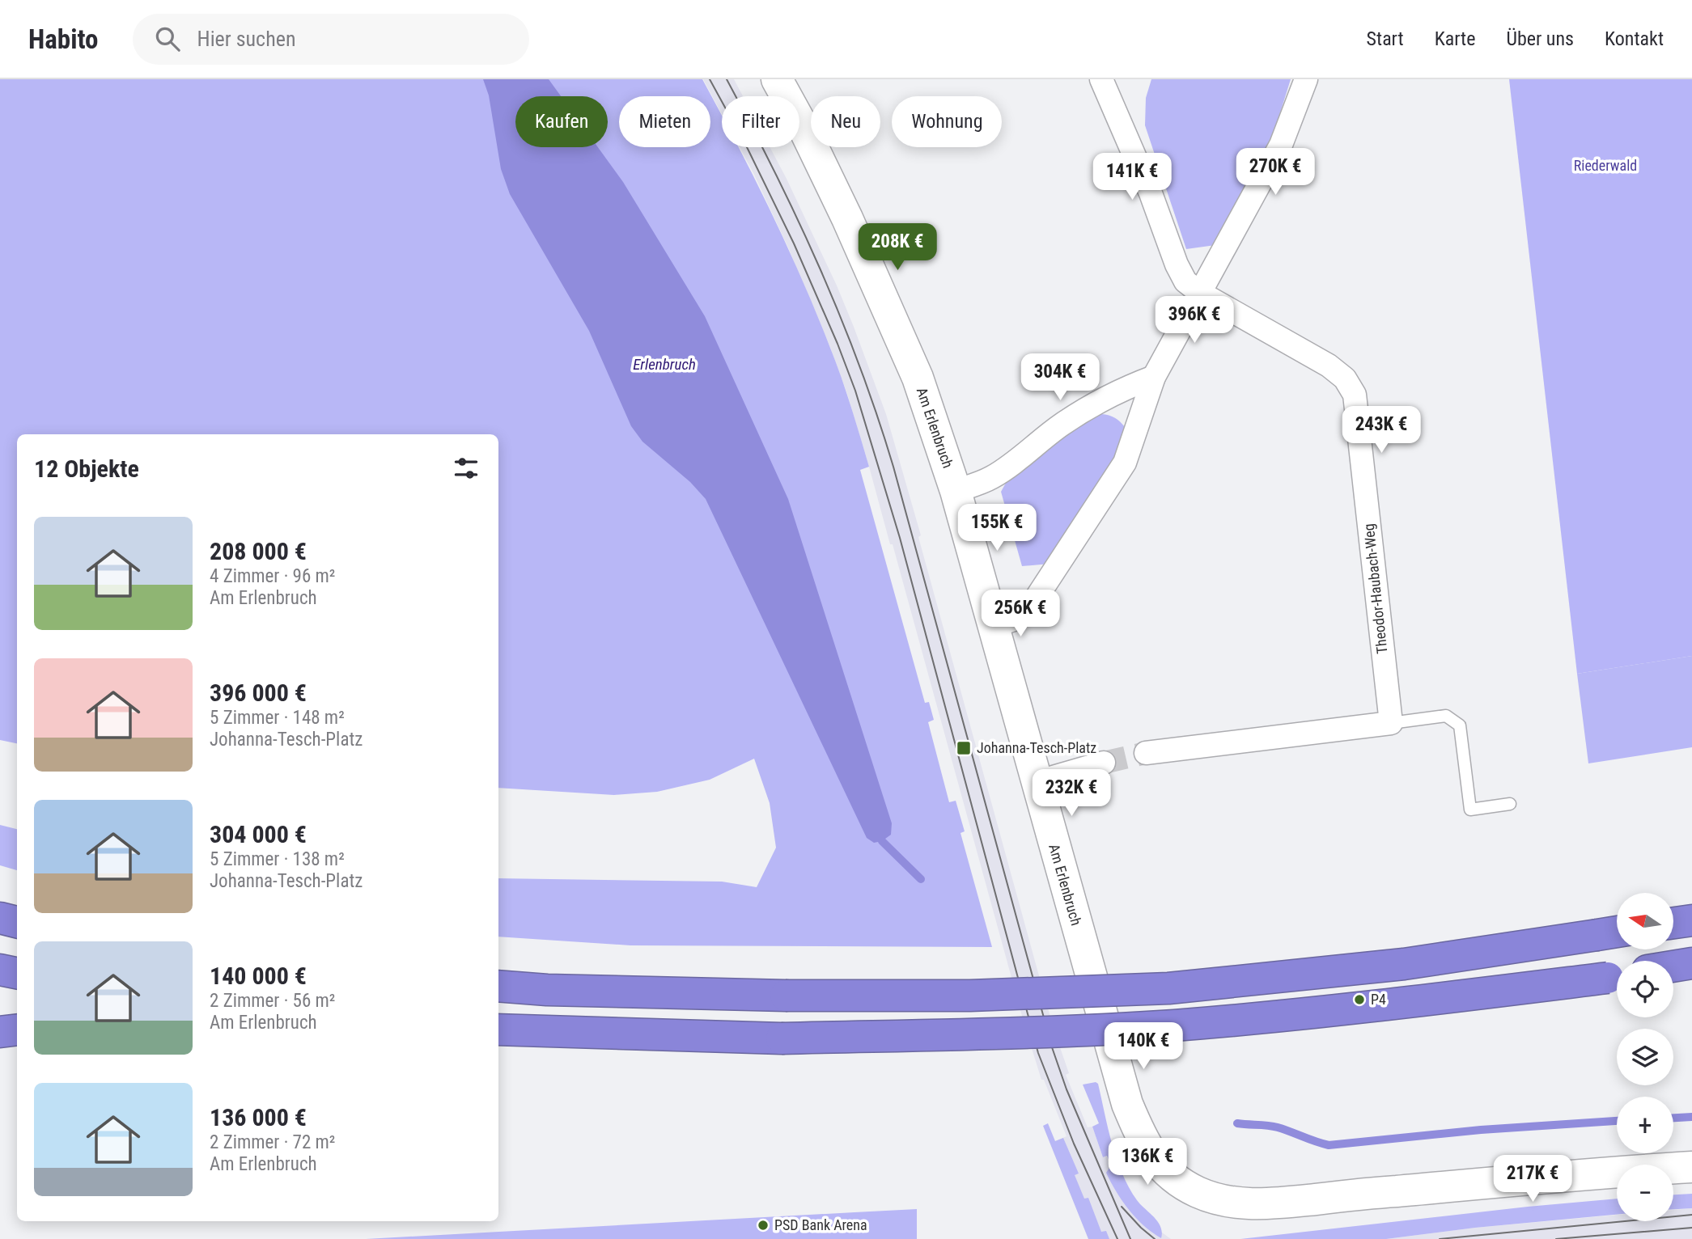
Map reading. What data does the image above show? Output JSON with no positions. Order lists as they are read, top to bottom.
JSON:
{
  "streets": {
    "main road": ["Am Erlenbruch"],
    "street": ["Theodor-Haubach-Weg"]
  },
  "water": ["Erlenbruch"],
  "parks": ["Riederwald"],
  "places": {
    "transit": ["Johanna-Tesch-Platz"],
    "other": ["P4", "PSD Bank Arena"]
  },
  "north": "left",
  "page": {
    "header": "Habito",
    "search": "Hier suchen",
    "nav": [
      "Start",
      "Karte",
      "Über uns",
      "Kontakt"
    ],
    "chip": [
      "Kaufen",
      "Mieten",
      "Filter",
      "Neu",
      "Wohnung"
    ],
    "price": [
      "270K €",
      "141K €",
      "208K €",
      "396K €",
      "304K €",
      "243K €",
      "155K €",
      "256K €",
      "232K €",
      "140K €",
      "136K €",
      "217K €"
    ],
    "heading": "12 Objekte",
    "list": [
      {
        "name": "208 000 €",
        "note": "4 Zimmer · 96 m² · Am Erlenbruch"
      },
      {
        "name": "396 000 €",
        "note": "5 Zimmer · 148 m² · Johanna-Tesch-Platz"
      },
      {
        "name": "304 000 €",
        "note": "5 Zimmer · 138 m² · Johanna-Tesch-Platz"
      },
      {
        "name": "140 000 €",
        "note": "2 Zimmer · 56 m² · Am Erlenbruch"
      },
      {
        "name": "136 000 €",
        "note": "2 Zimmer · 72 m² · Am Erlenbruch"
      }
    ],
    "map_buttons": ["+", "−"]
  }
}
